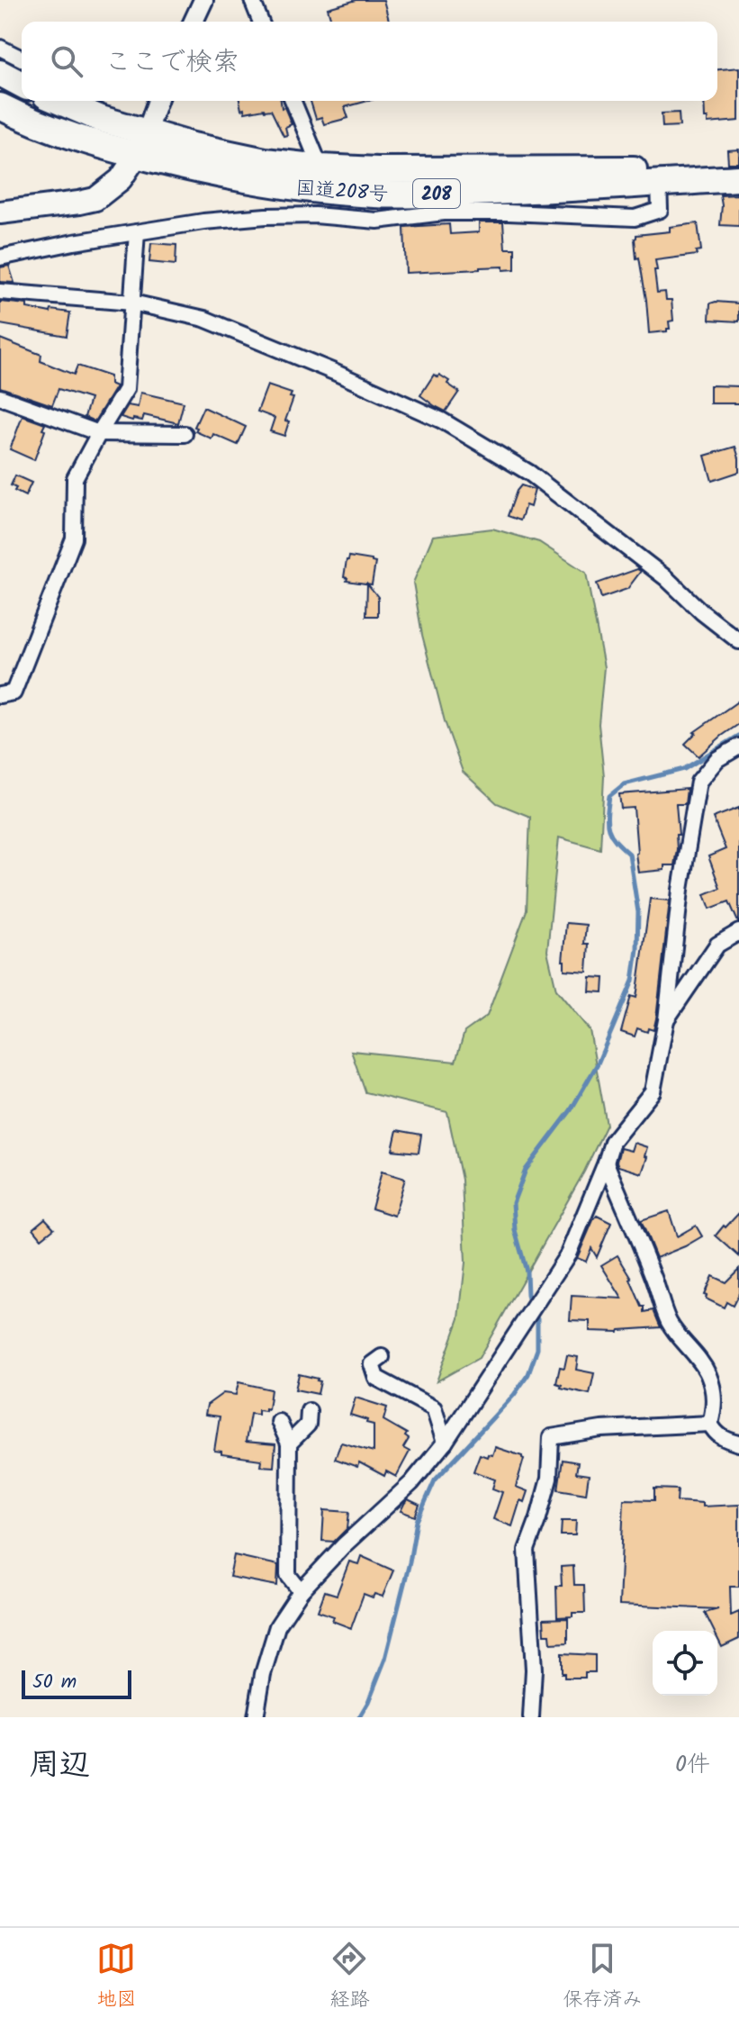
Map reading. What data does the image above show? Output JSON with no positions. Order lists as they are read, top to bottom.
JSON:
{
  "streets": {
    "highway": ["国道208号", "208"]
  },
  "scale_bar": "50 m",
  "page": {
    "search": "ここで検索",
    "scale": "50 m",
    "heading": ["周辺", "0件"],
    "nav": ["地図", "経路", "保存済み"]
  }
}
